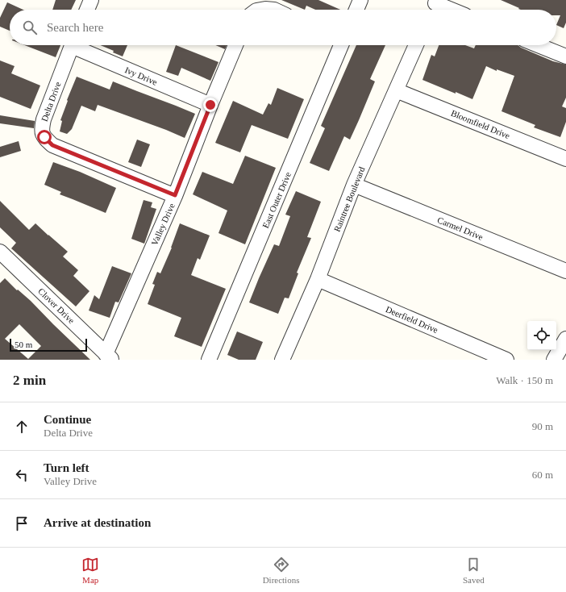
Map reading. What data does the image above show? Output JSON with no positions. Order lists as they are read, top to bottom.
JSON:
{
  "streets": {
    "street": [
      "Ivy Drive",
      "Delta Drive",
      "Bloomfield Drive",
      "Raintree Boulevard",
      "East Outer Drive",
      "Valley Drive",
      "Carmel Drive",
      "Clover Drive",
      "Deerfield Drive"
    ]
  },
  "crossings": [
    ["Ivy Drive", "Valley Drive"],
    ["Delta Drive", "Valley Drive"],
    ["Bloomfield Drive", "Raintree Boulevard"],
    ["Raintree Boulevard", "Carmel Drive"],
    ["Raintree Boulevard", "Deerfield Drive"],
    ["Valley Drive", "Clover Drive"]
  ],
  "scale_bar": "50 m",
  "page": {
    "search": "Search here",
    "scale": "50 m",
    "heading": ["2 min", "Walk · 150 m"],
    "list": [
      ["Continue", "Delta Drive", "90 m"],
      ["Turn left", "Valley Drive", "60 m"],
      "Arrive at destination"
    ],
    "nav": ["Map", "Directions", "Saved"]
  }
}
